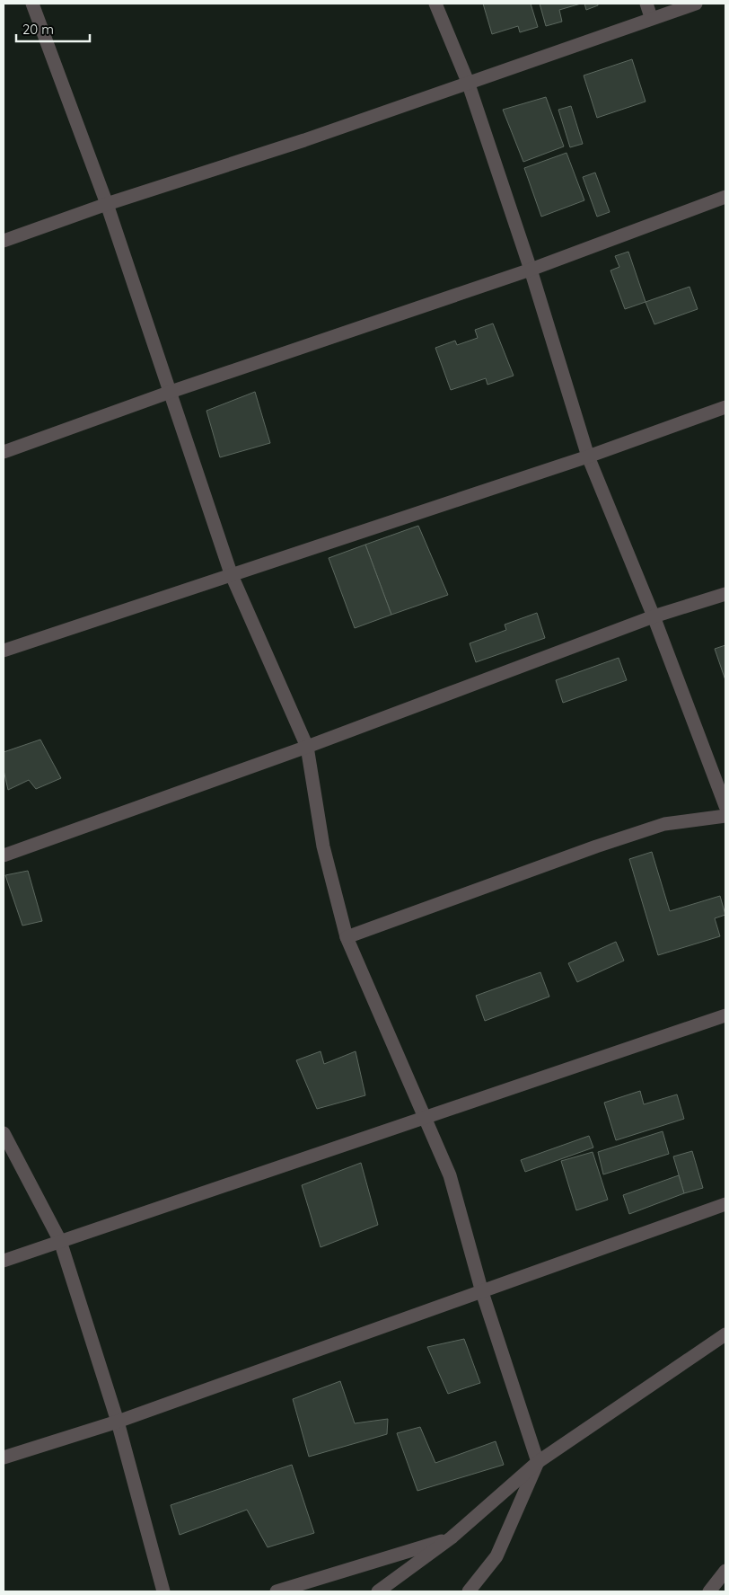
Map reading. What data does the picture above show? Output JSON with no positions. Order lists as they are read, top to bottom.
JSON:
{
  "scale_bar": "20 m"
}
